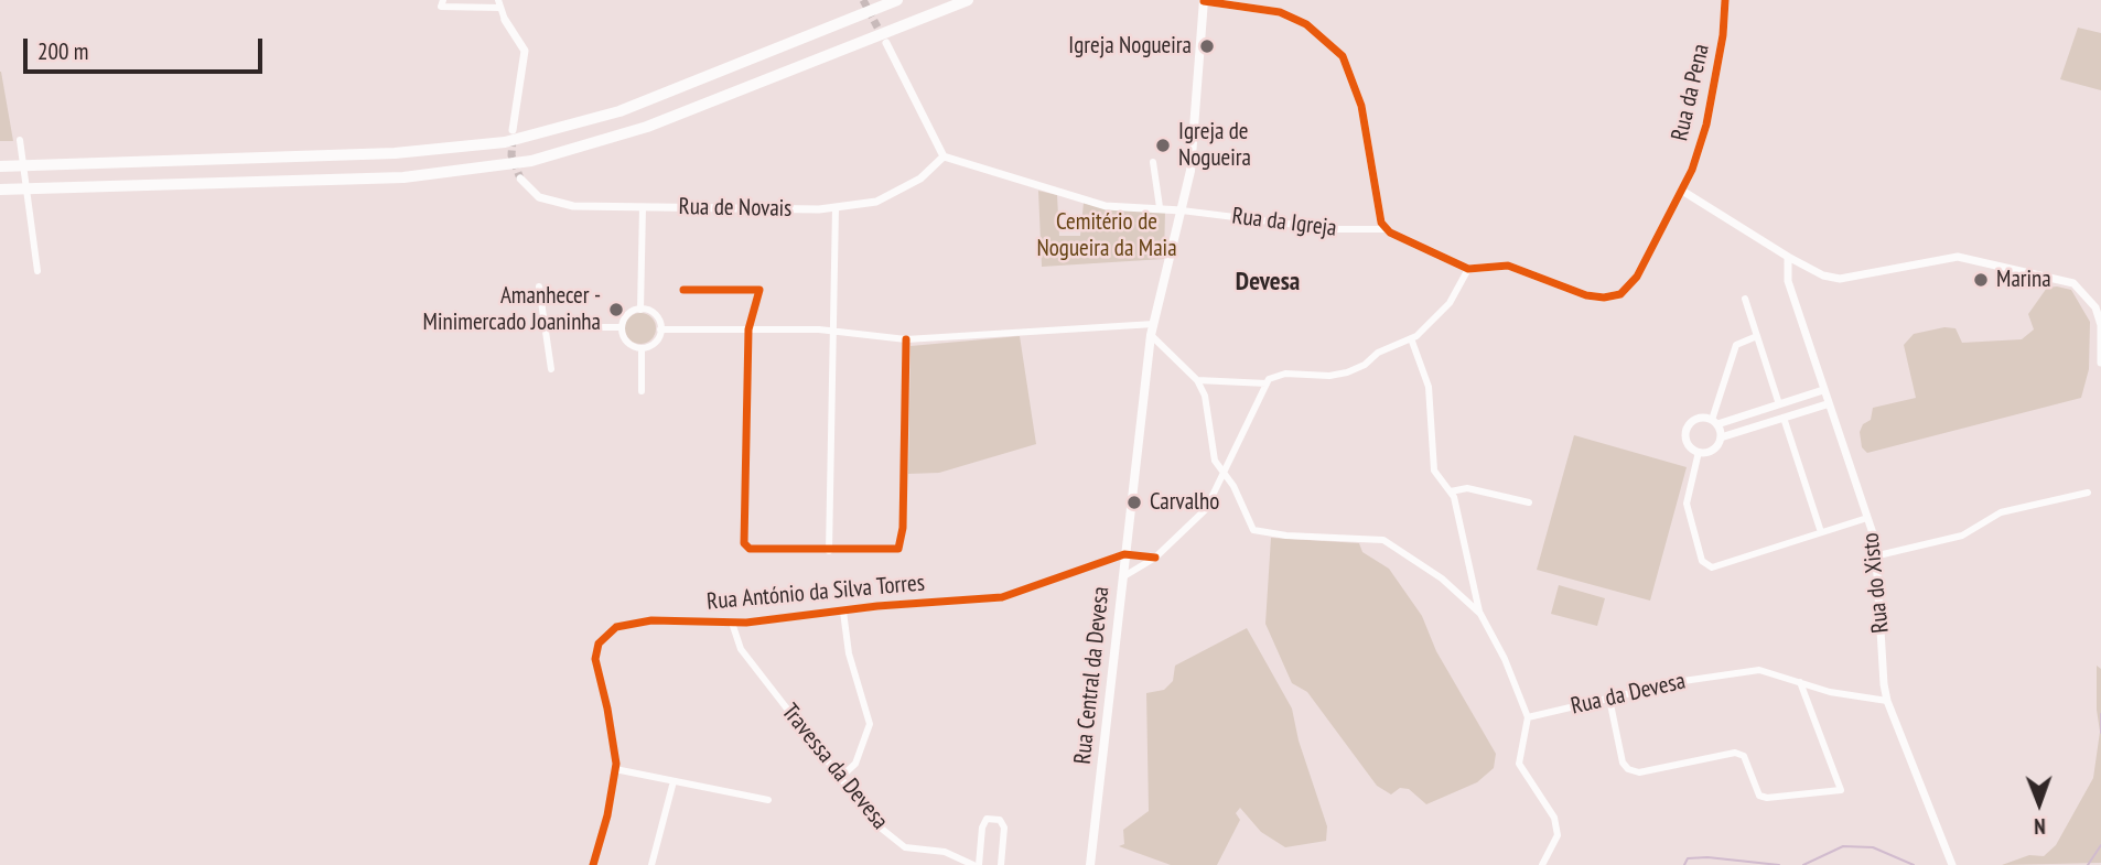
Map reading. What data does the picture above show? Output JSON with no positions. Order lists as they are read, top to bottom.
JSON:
{
  "streets": {
    "main road": ["Rua Central da Devesa"],
    "street": [
      "Rua da Pena",
      "Rua de Novais",
      "Rua da Igreja",
      "Rua do Xisto",
      "Rua António da Silva Torres",
      "Rua da Devesa",
      "Travessa da Devesa"
    ]
  },
  "crossings": [
    ["Rua da Igreja", "Rua Central da Devesa"],
    ["Rua do Xisto", "Rua da Devesa"],
    ["Rua António da Silva Torres", "Rua Central da Devesa"],
    ["Rua António da Silva Torres", "Travessa da Devesa"]
  ],
  "districts": ["Devesa"],
  "parks": ["Cemitério de Nogueira da Maia"],
  "places": [
    "Igreja Nogueira",
    "Igreja de Nogueira",
    "Marina",
    "Amanhecer - Minimercado Joaninha",
    "Carvalho"
  ],
  "scale_bar": "200 m",
  "north": "bottom"
}
